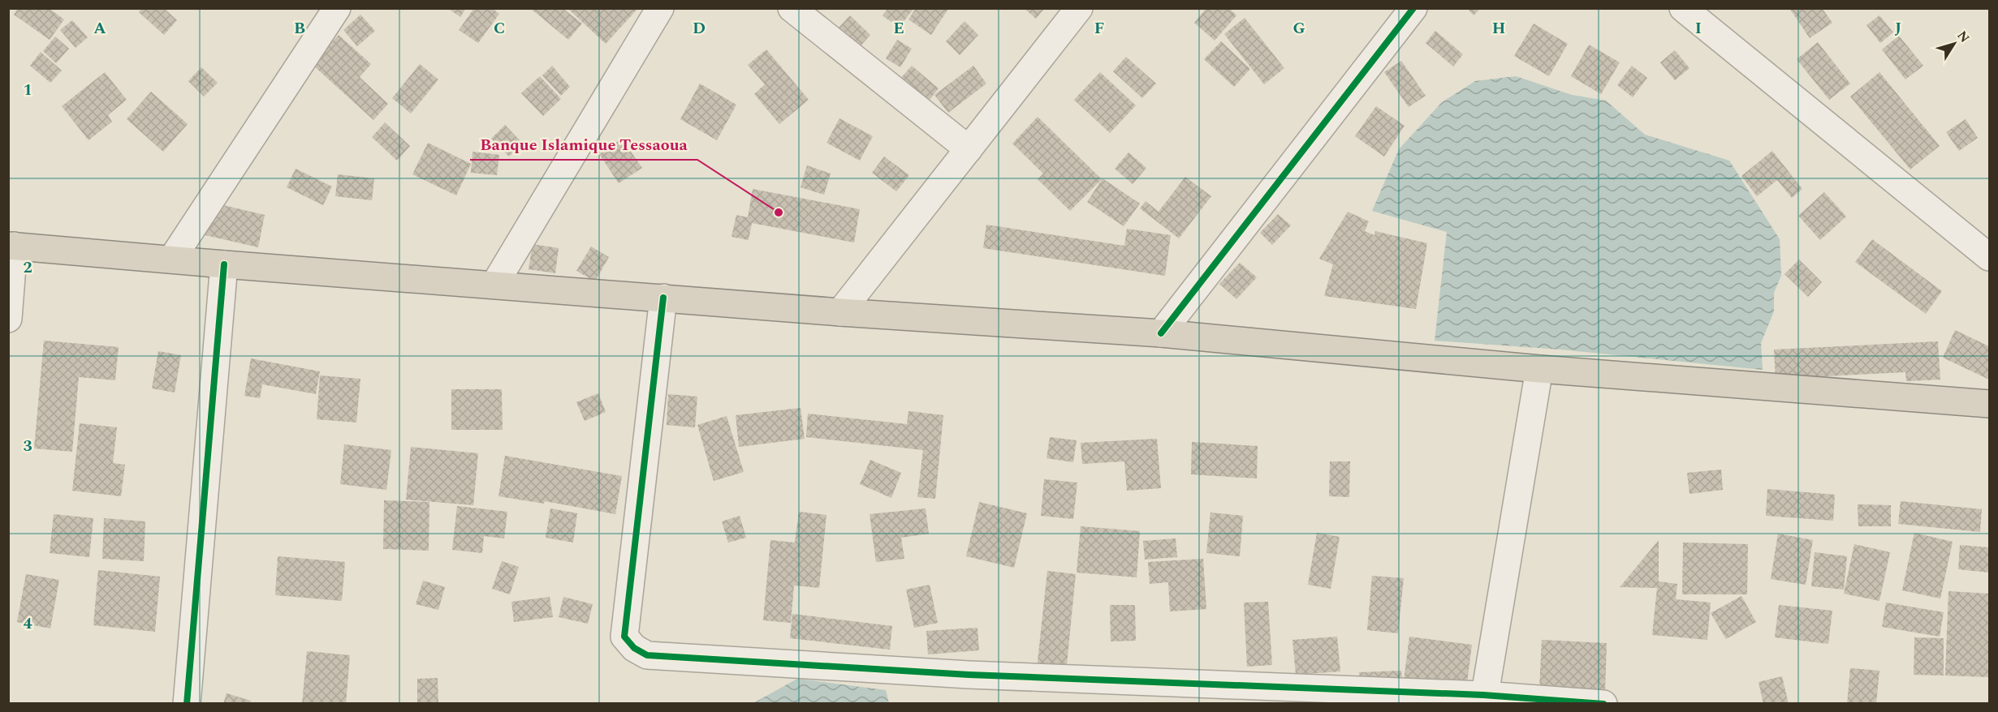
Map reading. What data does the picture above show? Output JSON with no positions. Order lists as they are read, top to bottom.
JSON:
{
  "places": ["Banque Islamique Tessaoua"],
  "north": "top right",
  "grid": {
    "columns": [
      "A",
      "B",
      "C",
      "D",
      "E",
      "F",
      "G",
      "H",
      "I",
      "J"
    ],
    "rows": [
      "1",
      "2",
      "3",
      "4"
    ]
  }
}
